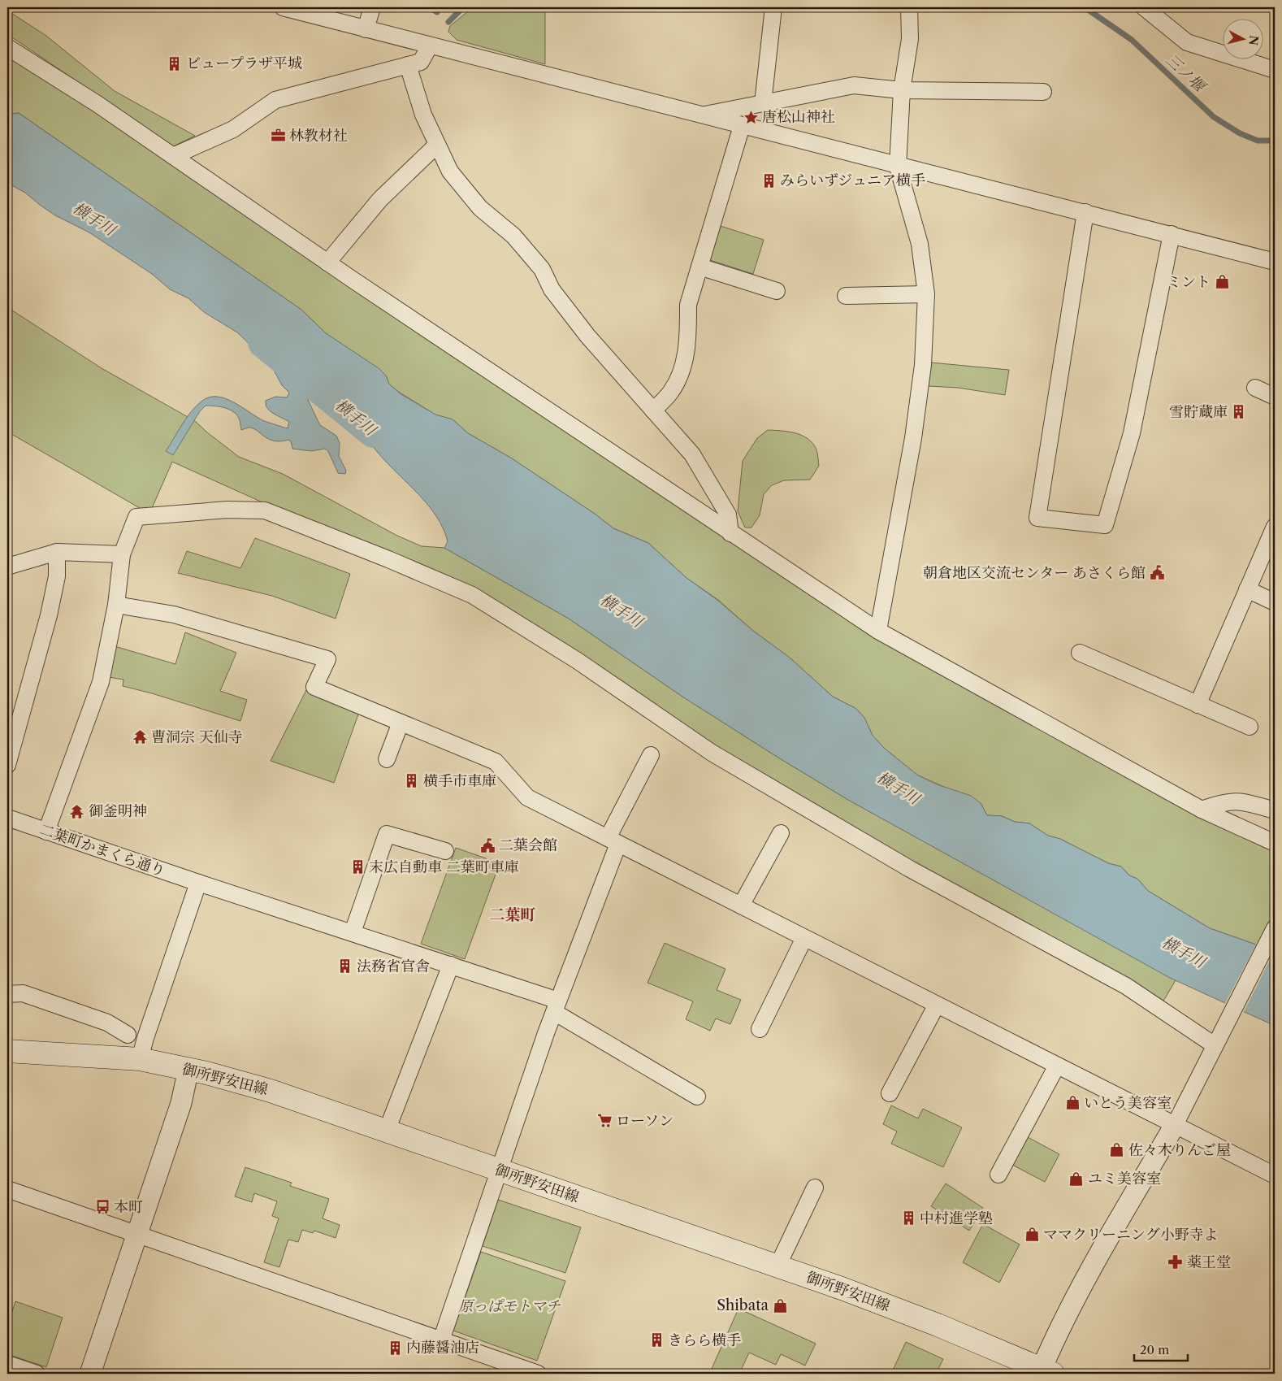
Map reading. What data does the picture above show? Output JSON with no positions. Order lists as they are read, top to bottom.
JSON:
{
  "streets": {
    "main road": ["御所野安田線"],
    "street": ["二葉町かまくら通り"]
  },
  "districts": ["二葉町"],
  "water": ["三ノ堰", "横手川"],
  "parks": ["原っぱモトマチ"],
  "places": {
    "building": [
      "ビュープラザ平城",
      "みらいずジュニア横手",
      "雪貯蔵庫",
      "横手市車庫",
      "末広自動車 二葉町車庫",
      "法務省官舎",
      "中村進学塾",
      "きらら横手",
      "内藤醤油店"
    ],
    "place": ["唐松山神社"],
    "office": ["林教材社"],
    "shop": [
      "ミント",
      "いとう美容室",
      "佐々木りんご屋",
      "ユミ美容室",
      "ママクリーニング小野寺よ",
      "Shibata"
    ],
    "public building": ["朝倉地区交流センター あさくら館", "二葉会館"],
    "temple": ["曹洞宗 天仙寺", "御釜明神"],
    "supermarket": ["ローソン"],
    "bus stop": ["本町"],
    "pharmacy": ["薬王堂"]
  },
  "scale_bar": "20 m",
  "north": "right"
}
